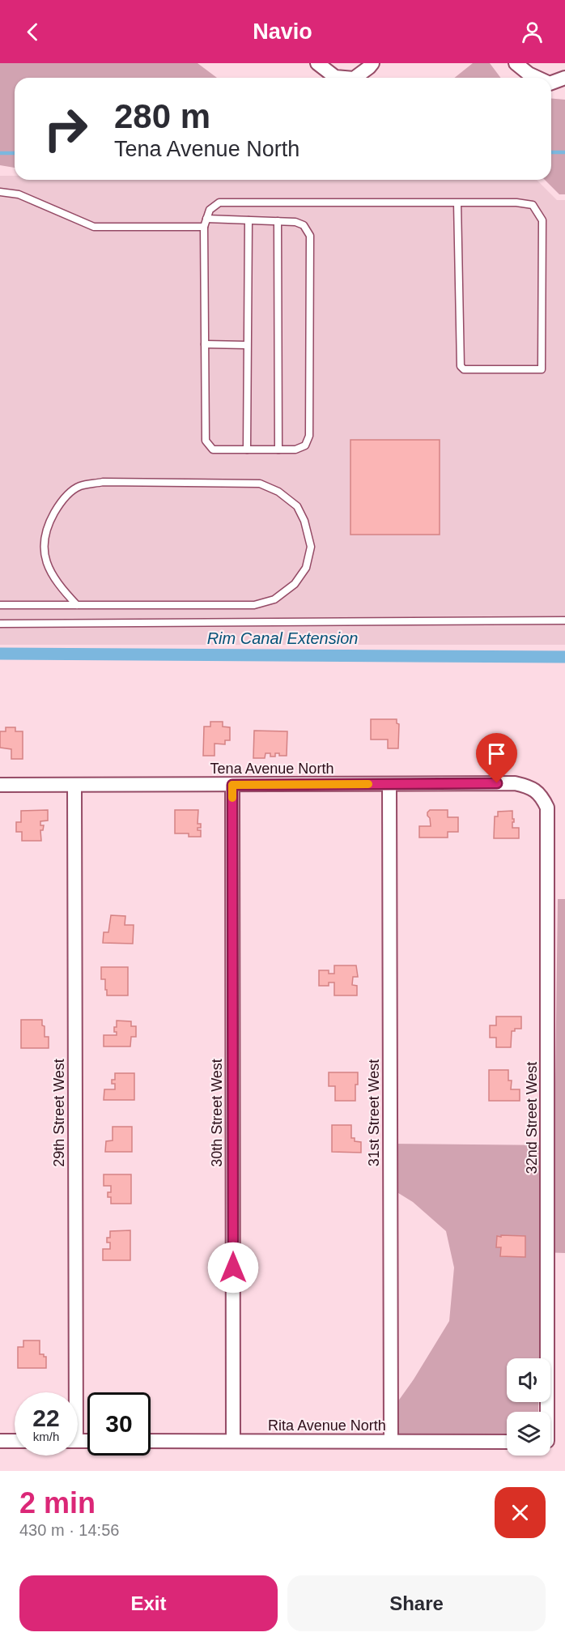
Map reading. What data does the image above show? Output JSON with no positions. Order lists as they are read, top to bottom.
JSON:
{
  "streets": {
    "street": [
      "Tena Avenue North",
      "29th Street West",
      "30th Street West",
      "31st Street West",
      "32nd Street West",
      "Rita Avenue North"
    ]
  },
  "crossings": [
    ["Tena Avenue North", "29th Street West"],
    ["Tena Avenue North", "30th Street West"],
    ["Tena Avenue North", "31st Street West"],
    ["Tena Avenue North", "32nd Street West"],
    ["30th Street West", "Rita Avenue North"],
    ["31st Street West", "Rita Avenue North"]
  ],
  "water": ["Rim Canal Extension"],
  "page": {
    "header": "Navio",
    "turn": ["280 m", "Tena Avenue North"],
    "speed": "22 km/h",
    "limit": "30",
    "heading": ["2 min", "430 m · 14:56"],
    "buttons": ["Exit", "Share"]
  }
}
